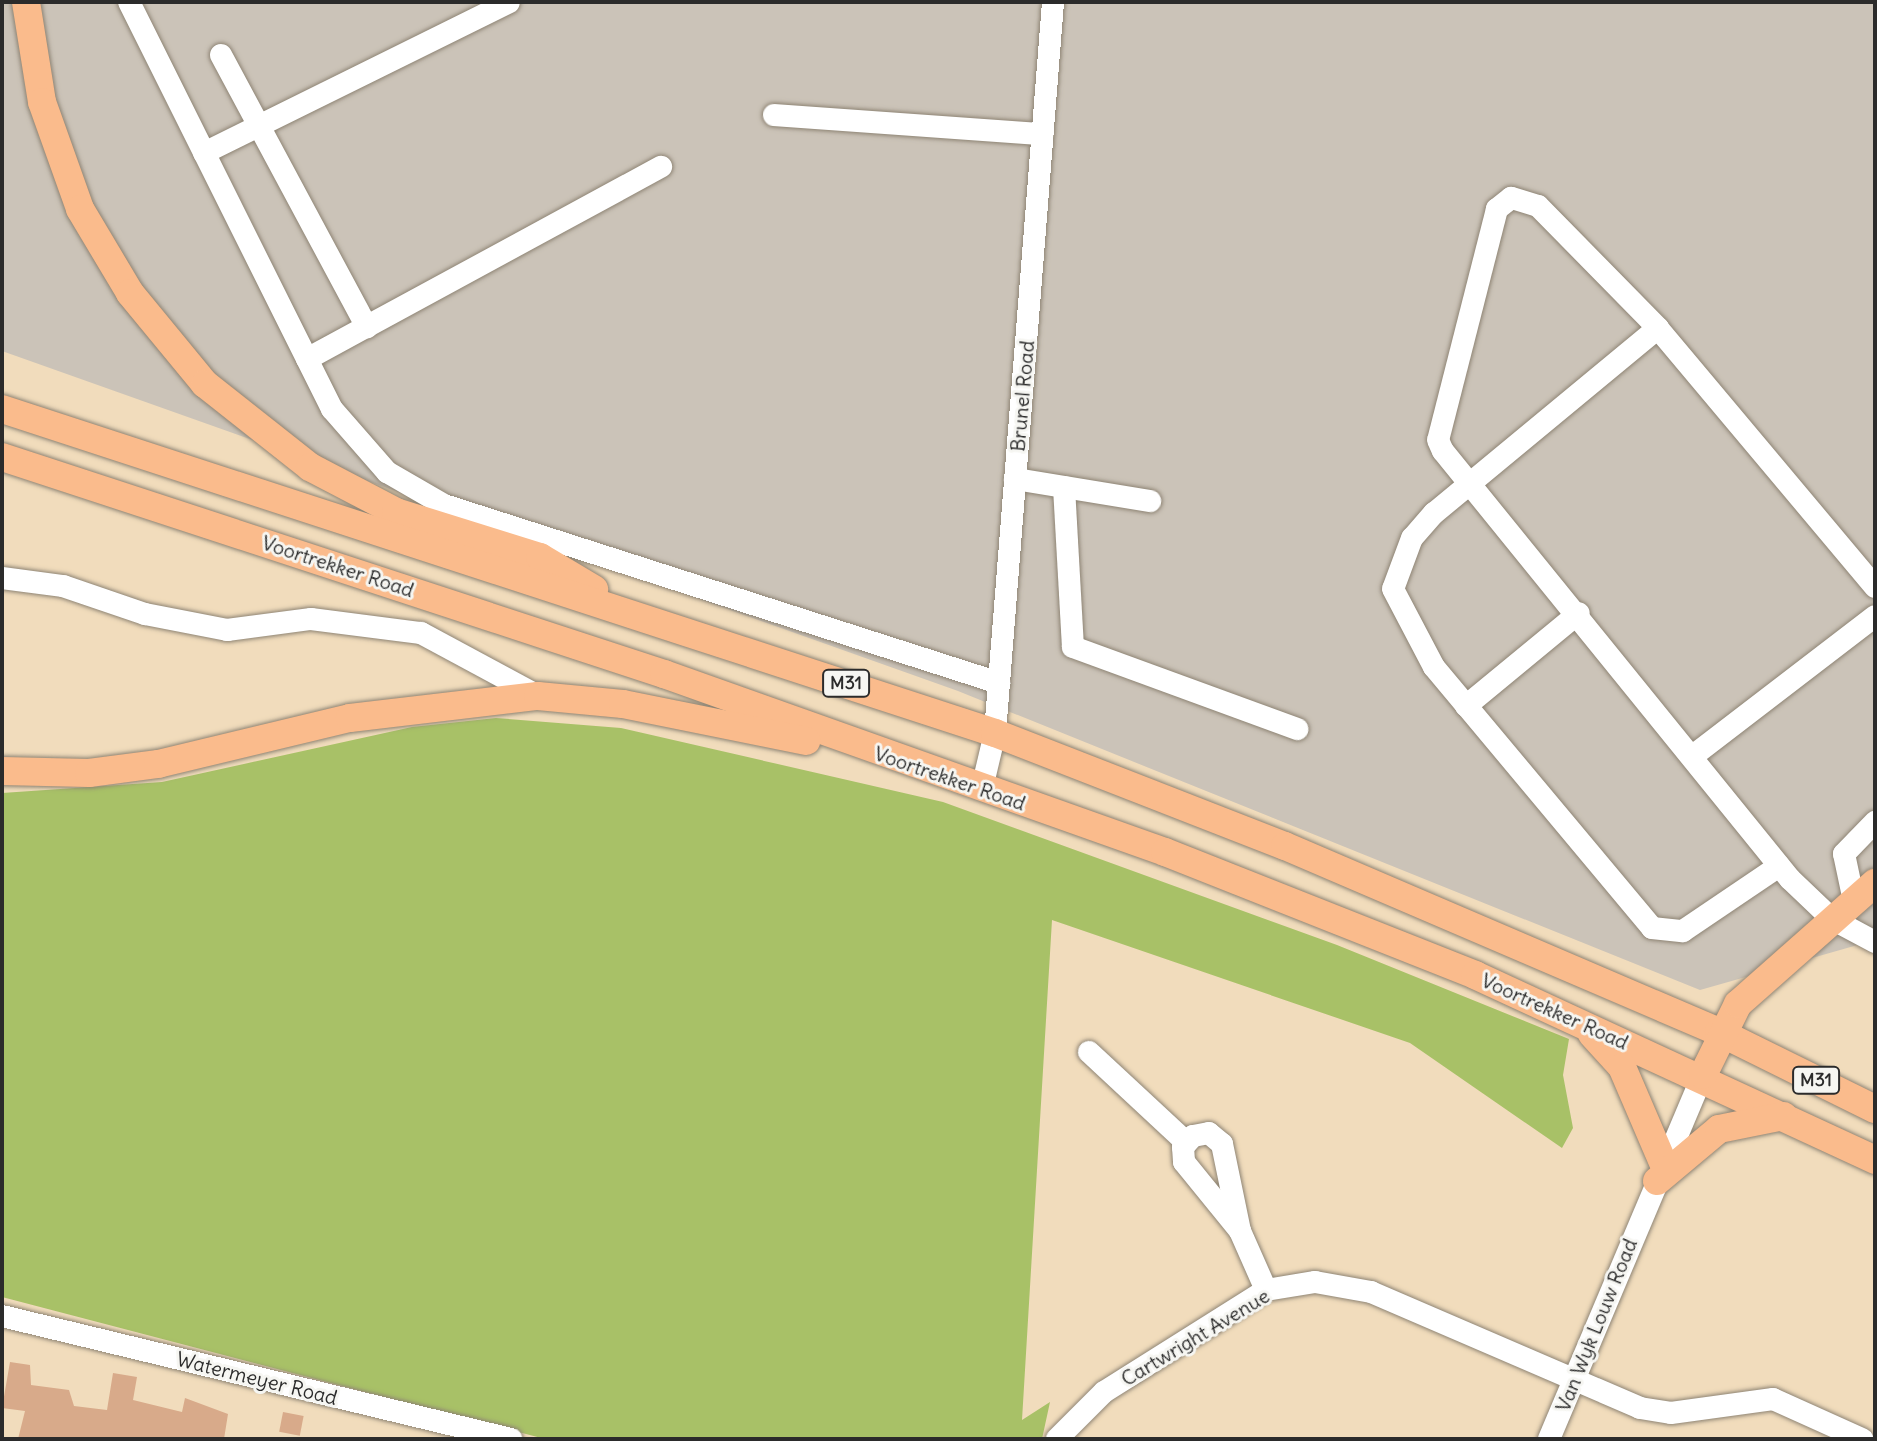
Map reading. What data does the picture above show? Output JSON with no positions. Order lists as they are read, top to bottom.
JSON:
{
  "streets": {
    "main road": ["Voortrekker Road", "M31"],
    "street": [
      "Brunel Road",
      "Van Wyk Louw Road",
      "Cartwright Avenue",
      "Watermeyer Road"
    ]
  },
  "crossings": [
    ["Brunel Road", "Voortrekker Road"],
    ["Voortrekker Road", "Van Wyk Louw Road"],
    ["Van Wyk Louw Road", "Cartwright Avenue"]
  ]
}
